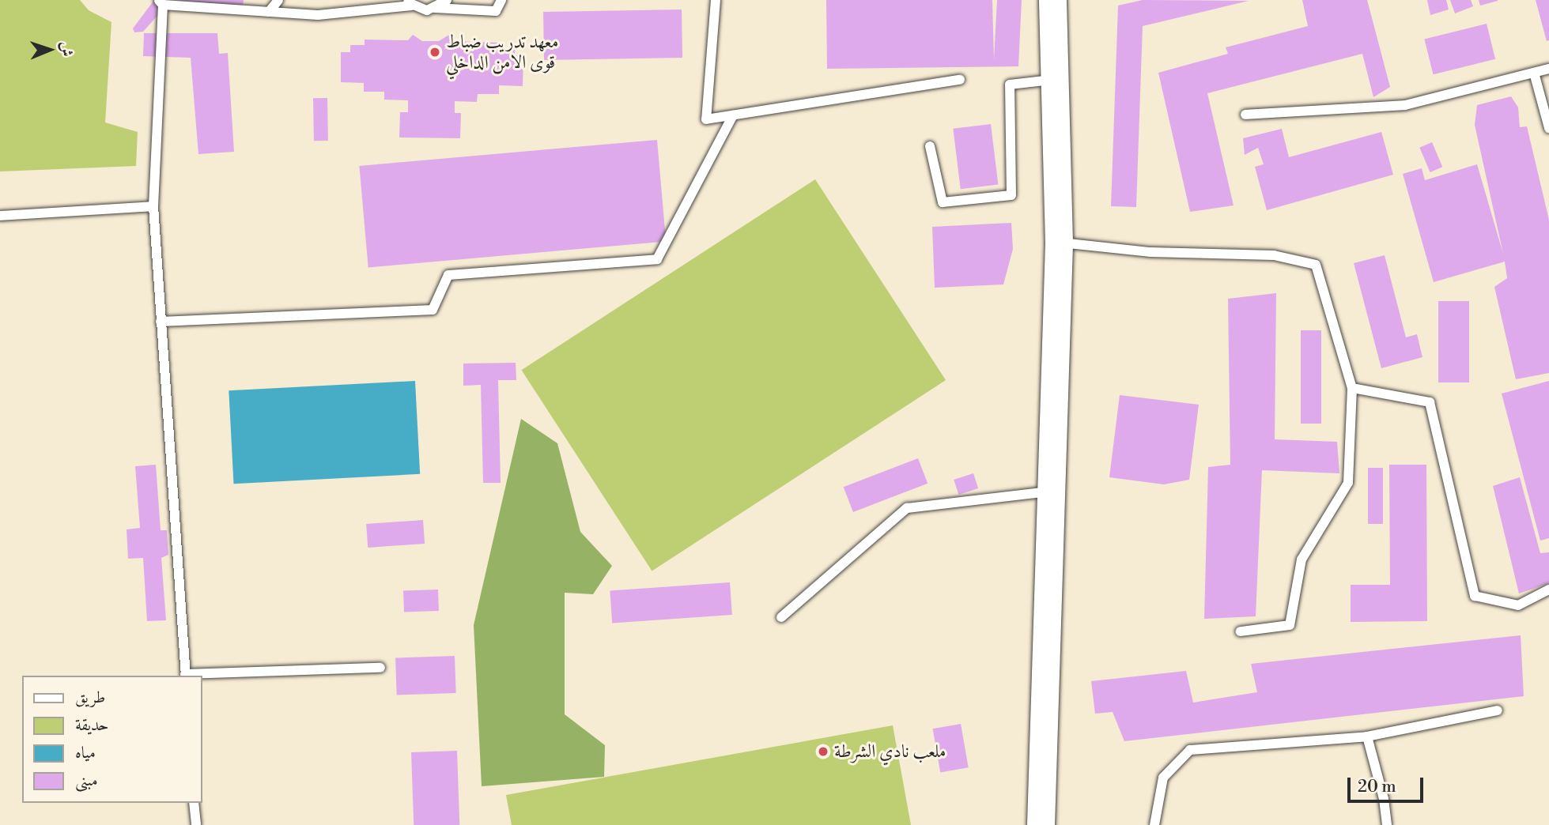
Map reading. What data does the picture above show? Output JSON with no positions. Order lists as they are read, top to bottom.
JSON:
{
  "places": ["معهد تدريب ضباط قوى الامن الداخلي", "ملعب نادي الشرطة"],
  "legend": [
    "طريق",
    "حديقة",
    "مياه",
    "مبنى"
  ],
  "scale_bar": "20 m",
  "north": "right"
}
